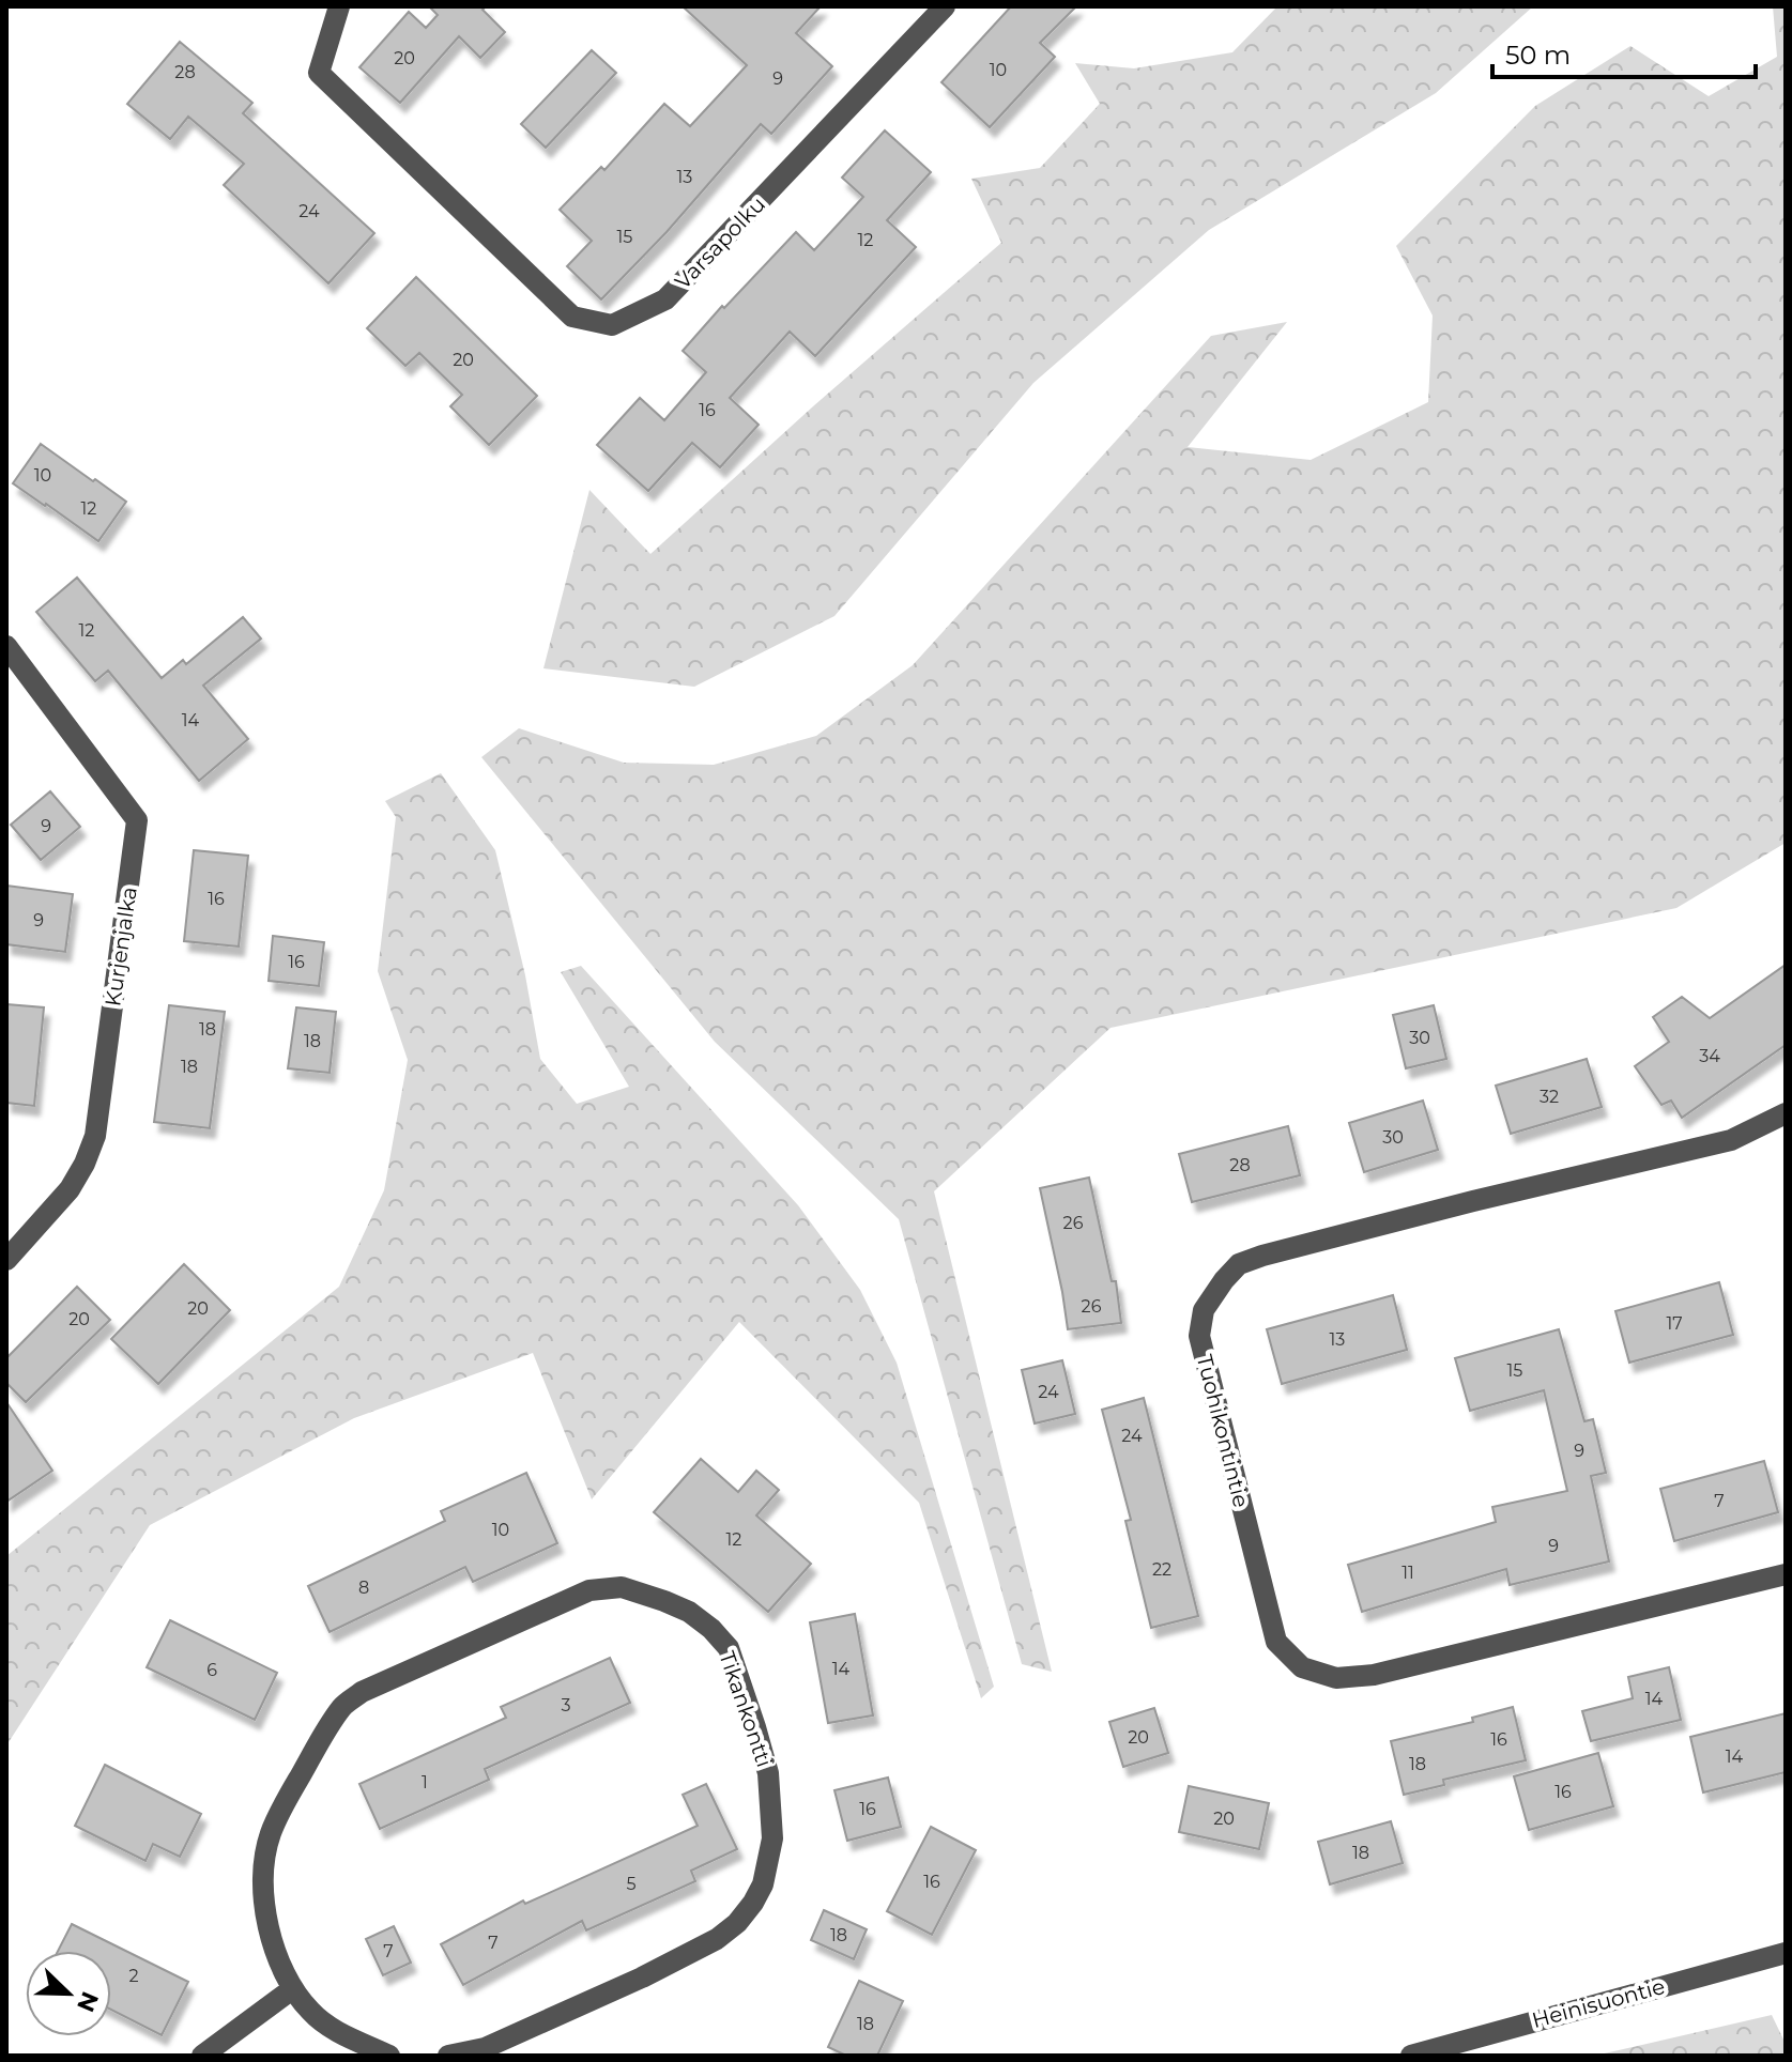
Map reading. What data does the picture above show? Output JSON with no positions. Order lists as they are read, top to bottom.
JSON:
{
  "streets": {
    "street": [
      "Varsapolku",
      "Kurjenjalka",
      "Tuohikontintie",
      "Tikankontti",
      "Heinisuontie"
    ]
  },
  "house_numbers": [
    "20",
    "10",
    "28",
    "9",
    "13",
    "24",
    "15",
    "12",
    "20",
    "16",
    "10",
    "12",
    "12",
    "14",
    "9",
    "16",
    "9",
    "16",
    "18",
    "30",
    "18",
    "34",
    "18",
    "32",
    "30",
    "28",
    "26",
    "26",
    "20",
    "20",
    "17",
    "13",
    "15",
    "24",
    "24",
    "9",
    "7",
    "10",
    "12",
    "9",
    "22",
    "11",
    "8",
    "14",
    "6",
    "14",
    "3",
    "20",
    "16",
    "14",
    "18",
    "1",
    "16",
    "16",
    "20",
    "18",
    "16",
    "5",
    "18",
    "7",
    "7",
    "2",
    "18"
  ],
  "scale_bar": "50 m",
  "north": "bottom right"
}
